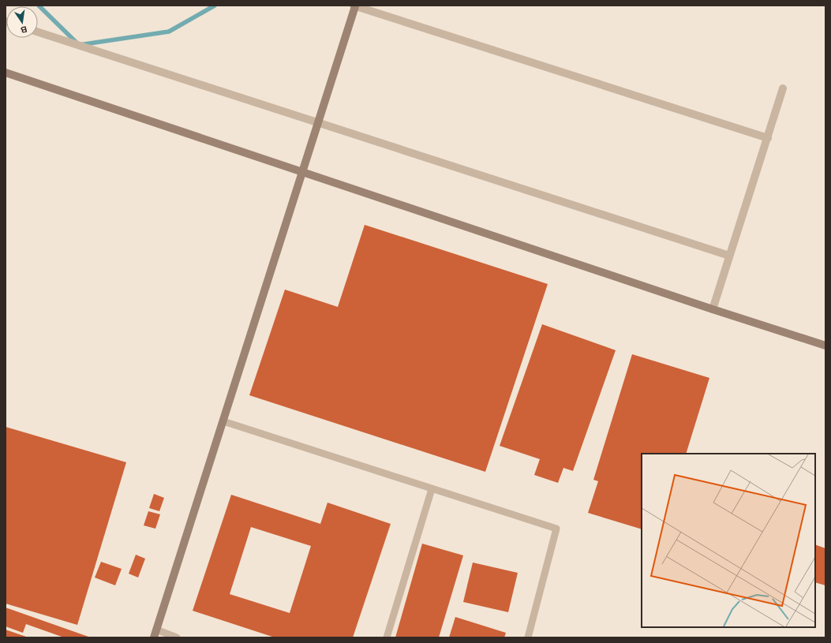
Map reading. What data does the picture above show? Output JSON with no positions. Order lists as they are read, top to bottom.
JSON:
{
  "north": "bottom"
}
